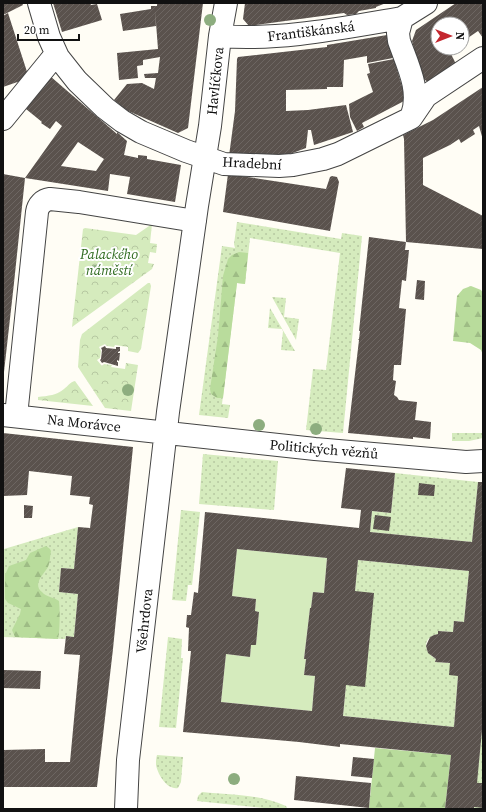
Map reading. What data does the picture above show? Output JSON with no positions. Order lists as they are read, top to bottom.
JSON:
{
  "streets": {
    "street": [
      "Františkánská",
      "Havlíčkova",
      "Hradební",
      "Na Morávce",
      "Politických vězňů",
      "Všehrdova"
    ]
  },
  "crossings": [
    ["Františkánská", "Havlíčkova"],
    ["Havlíčkova", "Hradební"],
    ["Na Morávce", "Politických vězňů"],
    ["Na Morávce", "Všehrdova"],
    ["Politických vězňů", "Všehrdova"]
  ],
  "parks": ["Palackého náměstí"],
  "scale_bar": "20 m",
  "north": "right"
}
